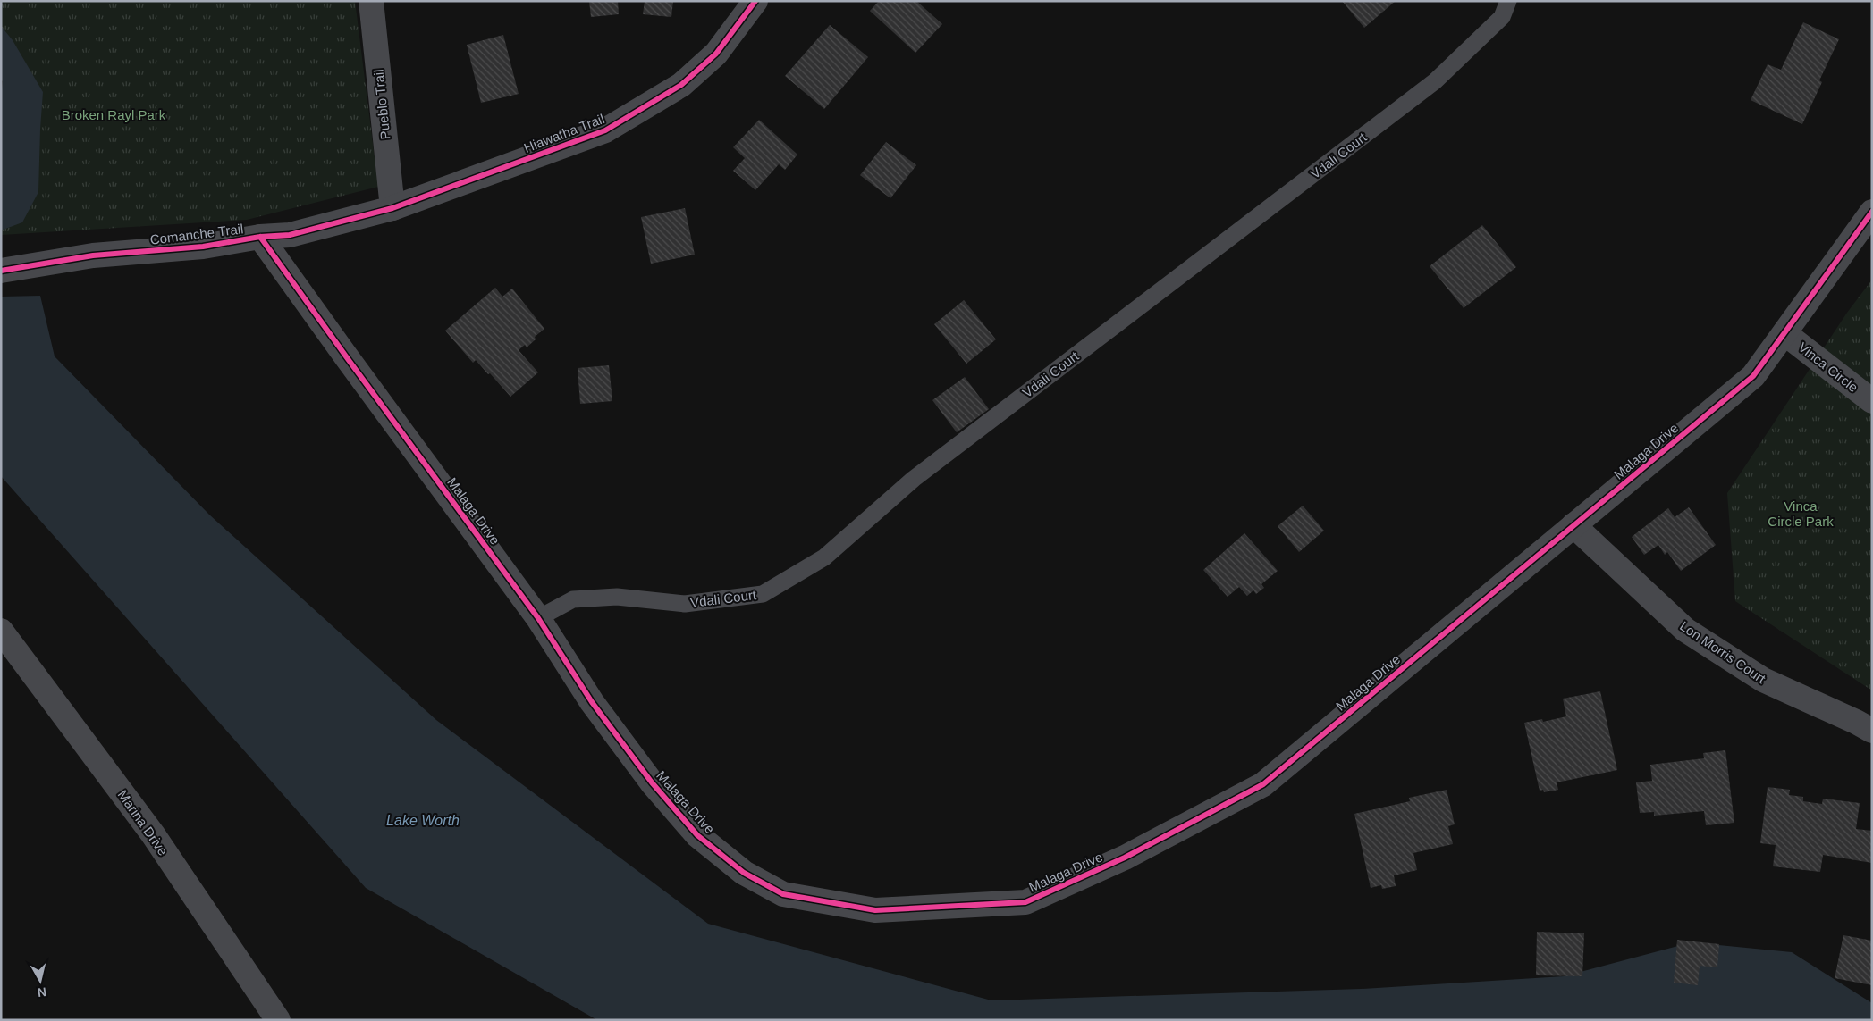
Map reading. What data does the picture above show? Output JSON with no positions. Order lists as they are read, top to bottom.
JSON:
{
  "streets": {
    "street": [
      "Pueblo Trail",
      "Hiawatha Trail",
      "Comanche Trail",
      "Vinca Circle",
      "Malaga Drive",
      "Lon Morris Court",
      "Marina Drive"
    ],
    "lane": ["Vdali Court"]
  },
  "crossings": [
    ["Pueblo Trail", "Hiawatha Trail"],
    ["Pueblo Trail", "Comanche Trail"],
    ["Hiawatha Trail", "Comanche Trail"],
    ["Vdali Court", "Malaga Drive"],
    ["Comanche Trail", "Malaga Drive"],
    ["Vinca Circle", "Malaga Drive"],
    ["Malaga Drive", "Lon Morris Court"]
  ],
  "water": ["Lake Worth"],
  "parks": ["Broken Rayl Park", "Vinca Circle Park"],
  "north": "bottom"
}
